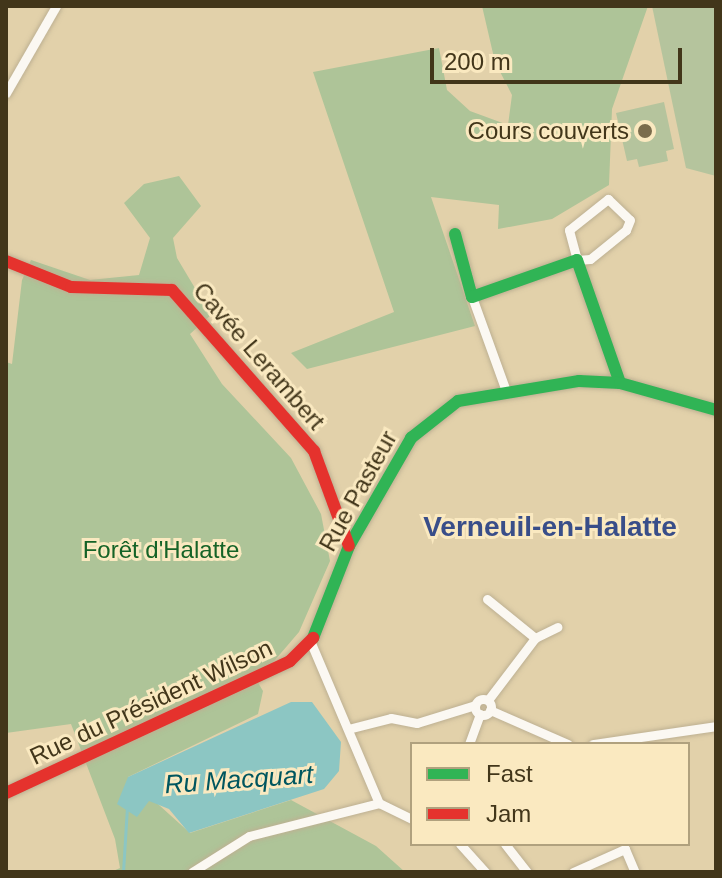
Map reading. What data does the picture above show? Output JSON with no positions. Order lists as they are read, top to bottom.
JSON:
{
  "streets": {
    "street": ["Cavée Lerambert", "Rue Pasteur", "Rue du Président Wilson"]
  },
  "crossings": [
    ["Cavée Lerambert", "Rue Pasteur"],
    ["Rue Pasteur", "Rue du Président Wilson"]
  ],
  "districts": ["Verneuil-en-Halatte"],
  "water": ["Ru Macquart"],
  "parks": ["Forêt d'Halatte"],
  "places": ["Cours couverts"],
  "legend": ["Fast", "Jam"],
  "scale_bar": "200 m"
}
